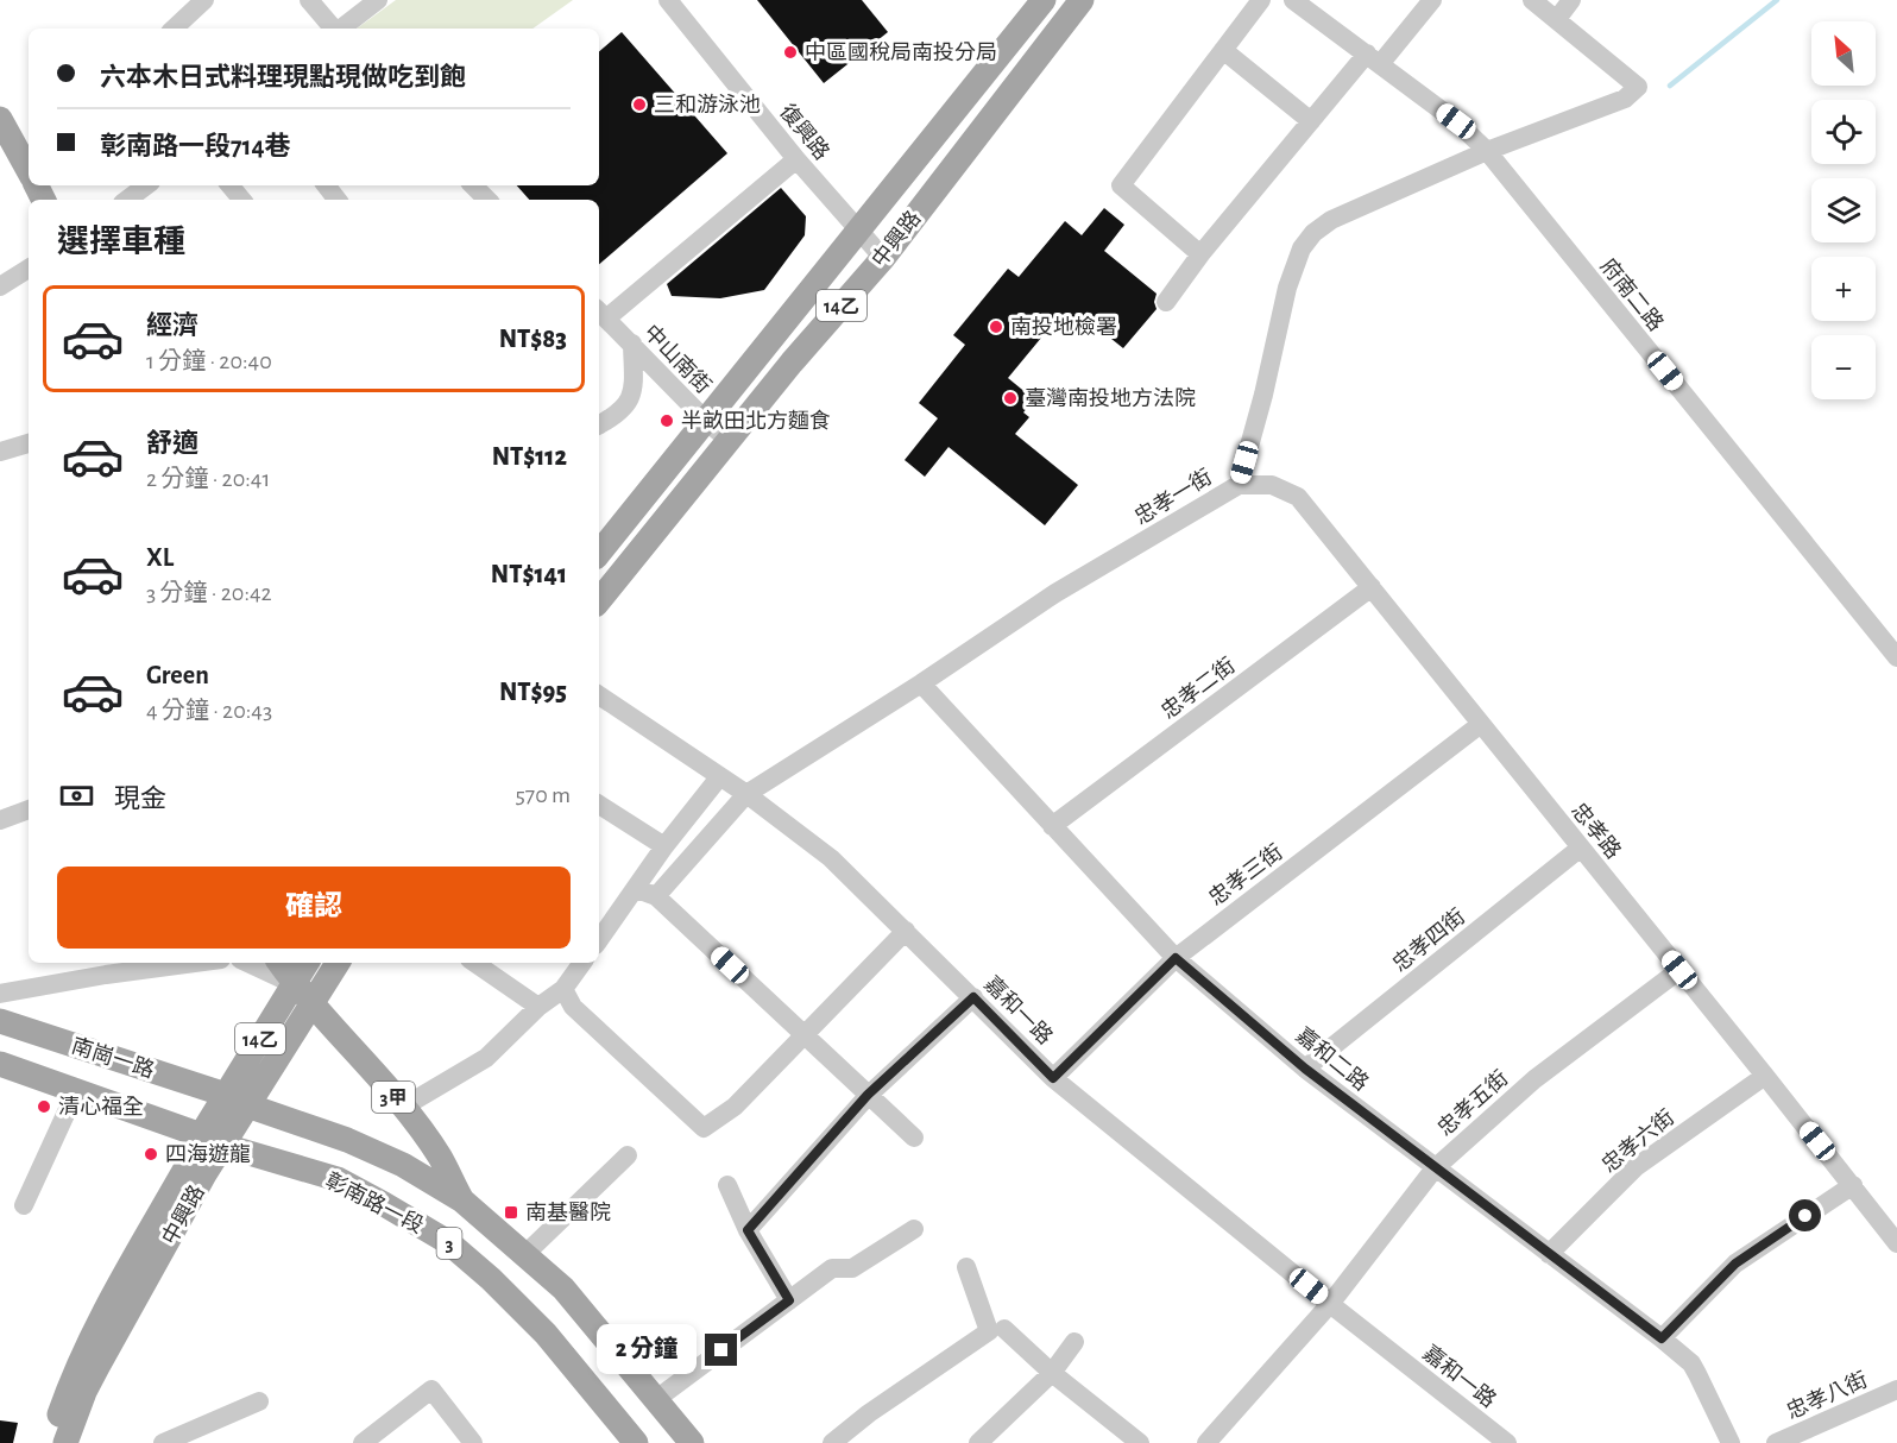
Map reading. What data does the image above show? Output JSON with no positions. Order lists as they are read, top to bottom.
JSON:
{
  "streets": {
    "main road": [
      "中興路",
      "14乙",
      "南崗一路",
      "3甲",
      "彰南路一段",
      "3"
    ],
    "street": [
      "復興路",
      "府南二路",
      "中山南街",
      "忠孝一街",
      "忠孝二街",
      "忠孝路",
      "忠孝三街",
      "忠孝四街",
      "嘉和一路",
      "嘉和二路",
      "忠孝五街",
      "忠孝六街",
      "忠孝八街"
    ]
  },
  "crossings": [
    ["復興路", "中興路"],
    ["中興路", "中山南街"],
    ["中興路", "南崗一路"],
    ["中興路", "彰南路一段"],
    ["府南二路", "忠孝一街"],
    ["忠孝一街", "忠孝路"],
    ["忠孝一街", "嘉和一路"],
    ["忠孝一街", "嘉和二路"],
    ["忠孝二街", "忠孝路"],
    ["忠孝二街", "嘉和二路"],
    ["忠孝路", "忠孝三街"],
    ["忠孝路", "忠孝四街"],
    ["忠孝路", "忠孝五街"],
    ["忠孝路", "忠孝六街"],
    ["忠孝三街", "嘉和一路"],
    ["忠孝三街", "嘉和二路"],
    ["忠孝四街", "嘉和二路"],
    ["嘉和一路", "忠孝五街"],
    ["南崗一路", "彰南路一段"],
    ["嘉和二路", "忠孝五街"],
    ["嘉和二路", "忠孝六街"]
  ],
  "places": {
    "other": [
      "中區國稅局南投分局",
      "三和游泳池",
      "南投地檢署",
      "臺灣南投地方法院",
      "半畝田北方麵食",
      "清心福全",
      "四海遊龍"
    ],
    "transit": ["南基醫院"]
  },
  "north": "top left",
  "page": {
    "map_buttons": ["+", "−"],
    "banner": ["六本木日式料理現點現做吃到飽", "彰南路一段714巷"],
    "heading": "選擇車種",
    "list": [
      {
        "name": "經濟",
        "note": "1 分鐘 · 20:40",
        "value": "NT$83"
      },
      {
        "name": "舒適",
        "note": "2 分鐘 · 20:41",
        "value": "NT$112"
      },
      {
        "name": "XL",
        "note": "3 分鐘 · 20:42",
        "value": "NT$141"
      },
      {
        "name": "Green",
        "note": "4 分鐘 · 20:43",
        "value": "NT$95"
      }
    ],
    "pay": ["現金", "570 m"],
    "buttons": "確認",
    "bubble": "2 分鐘"
  }
}
